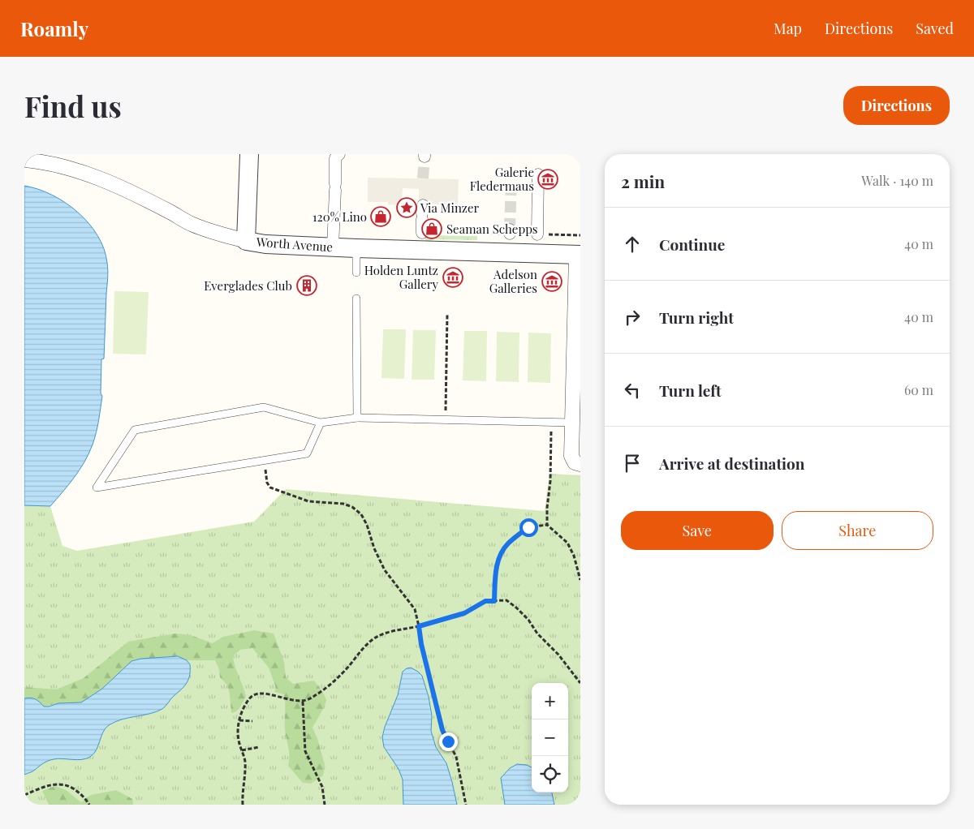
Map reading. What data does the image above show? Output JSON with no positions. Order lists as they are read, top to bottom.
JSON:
{
  "streets": {
    "street": ["Worth Avenue"]
  },
  "places": {
    "museum": ["Galerie Fledermaus", "Holden Luntz Gallery", "Adelson Galleries"],
    "place": ["Via Minzer"],
    "shop": ["120% Lino", "Seaman Schepps"],
    "building": ["Everglades Club"]
  },
  "page": {
    "header": "Roamly",
    "nav": ["Map", "Directions", "Saved"],
    "buttons": [
      "Directions",
      ["Save", "Share"]
    ],
    "title": "Find us",
    "heading": ["2 min", "Walk · 140 m"],
    "list": [
      ["Continue", "40 m"],
      ["Turn right", "40 m"],
      ["Turn left", "60 m"],
      "Arrive at destination"
    ],
    "map_buttons": ["+", "−"]
  }
}
